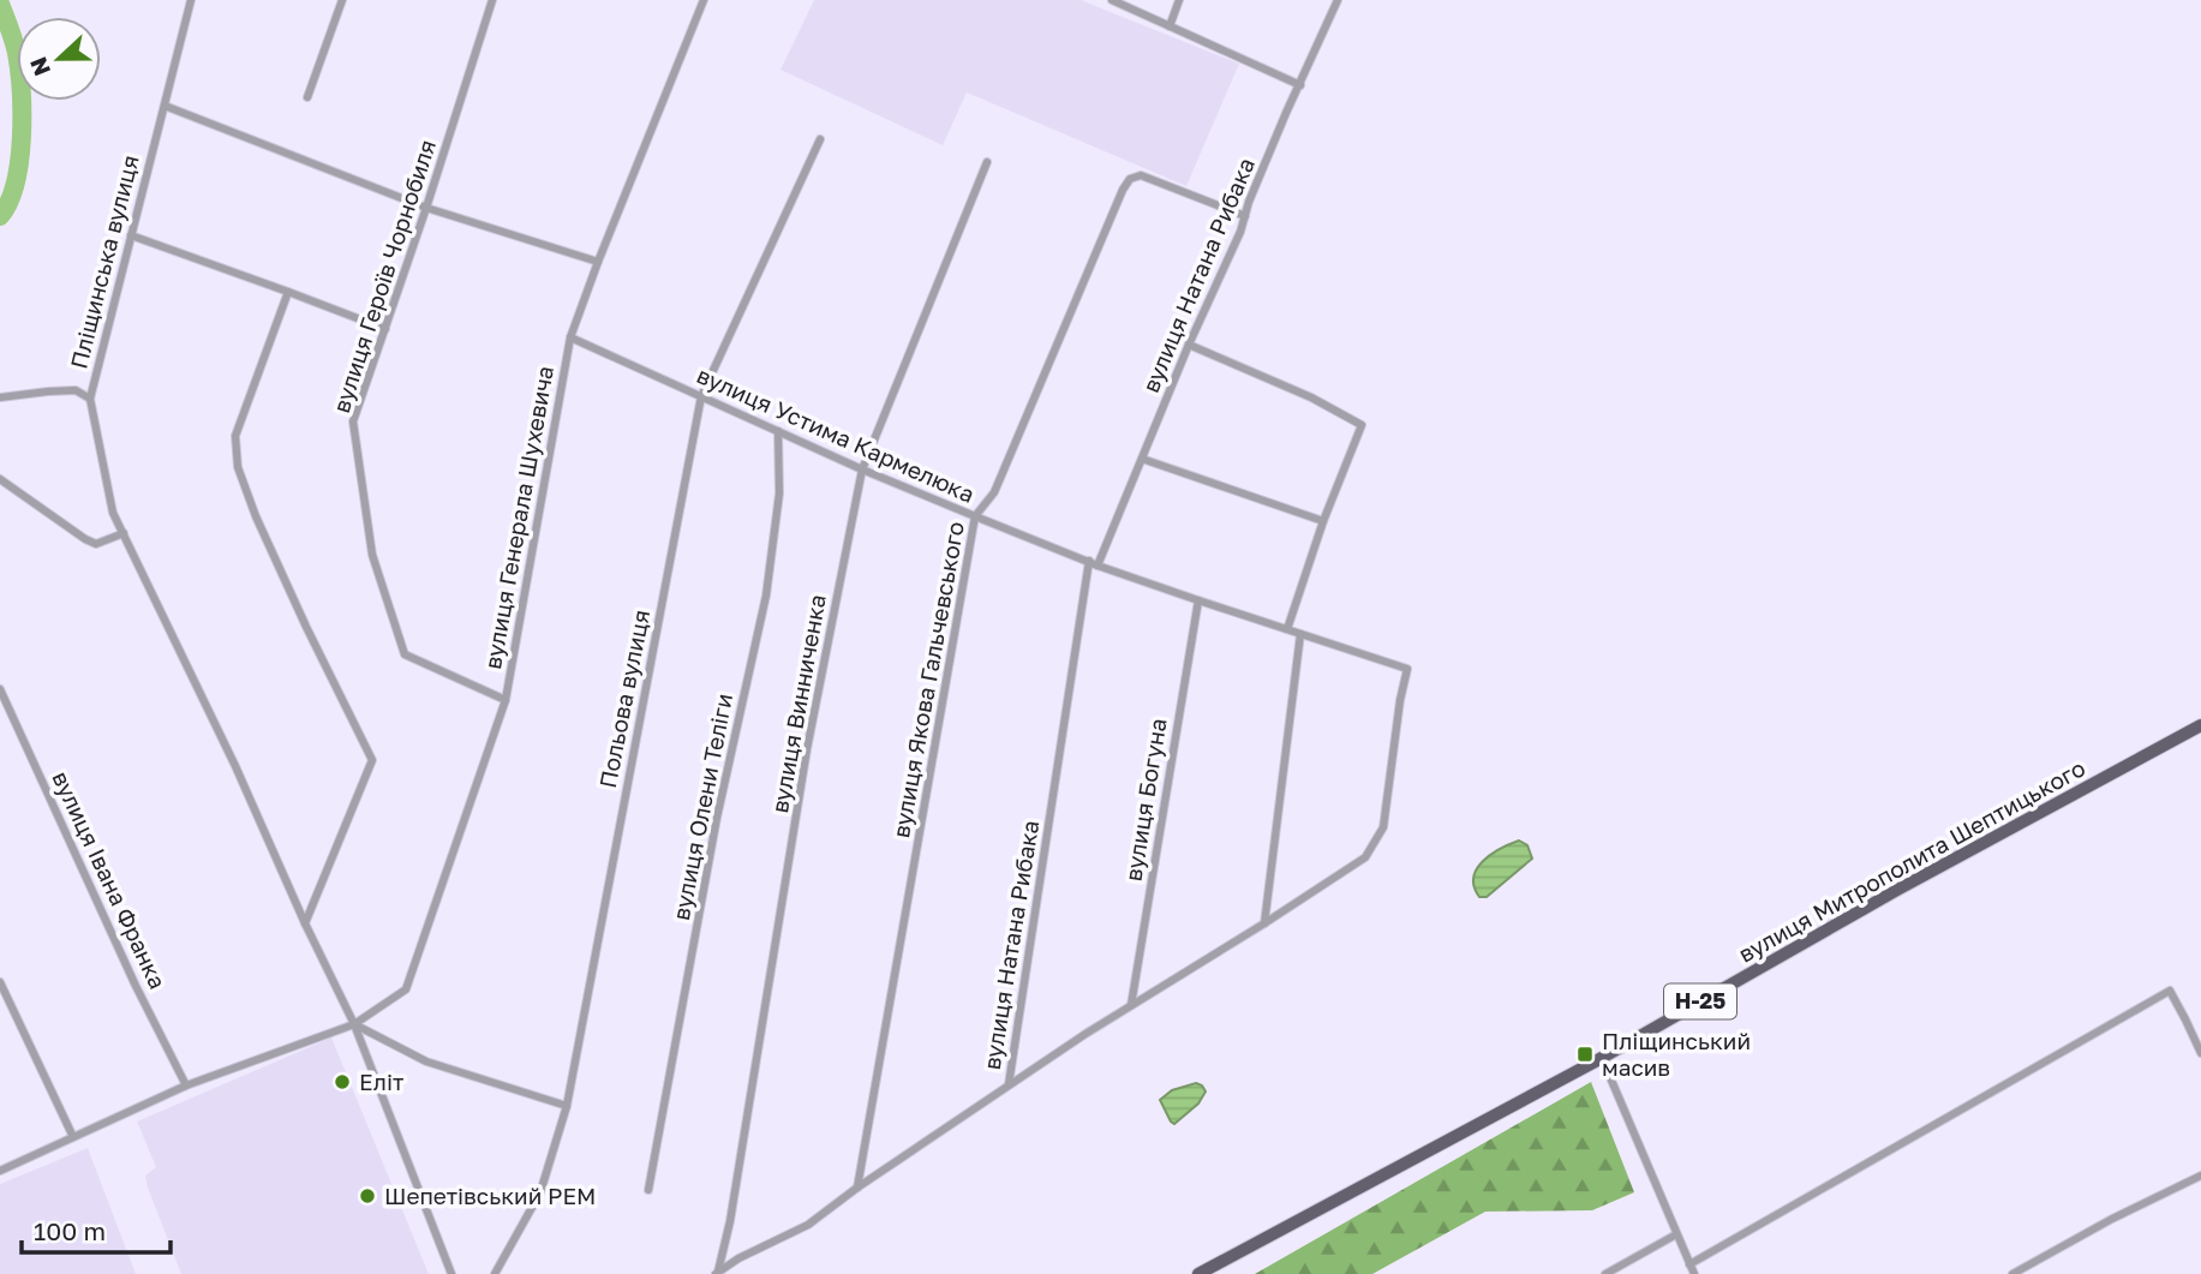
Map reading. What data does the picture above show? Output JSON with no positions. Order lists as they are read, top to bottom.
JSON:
{
  "streets": {
    "main road": ["вулиця Митрополита Шептицького", "Н-25"],
    "street": [
      "Пліщинська вулиця",
      "вулиця Натана Рибака",
      "вулиця Героїв Чорнобиля",
      "вулиця Устима Кармелюка",
      "вулиця Генерала Шухевича",
      "вулиця Якова Гальчевського",
      "Польова вулиця",
      "вулиця Винниченка",
      "вулиця Богуна",
      "вулиця Олени Теліги",
      "вулиця Івана Франка"
    ]
  },
  "crossings": [
    ["Пліщинська вулиця", "вулиця Генерала Шухевича"],
    ["вулиця Натана Рибака", "вулиця Устима Кармелюка"],
    ["вулиця Натана Рибака", "вулиця Якова Гальчевського"],
    ["вулиця Героїв Чорнобиля", "вулиця Генерала Шухевича"],
    ["вулиця Устима Кармелюка", "вулиця Генерала Шухевича"],
    ["вулиця Устима Кармелюка", "вулиця Якова Гальчевського"],
    ["вулиця Устима Кармелюка", "Польова вулиця"],
    ["вулиця Устима Кармелюка", "вулиця Винниченка"],
    ["вулиця Устима Кармелюка", "вулиця Богуна"],
    ["вулиця Устима Кармелюка", "вулиця Олени Теліги"]
  ],
  "places": {
    "transit": ["Пліщинський масив"],
    "other": ["Еліт", "Шепетівський РЕМ"]
  },
  "scale_bar": "100 m",
  "north": "left"
}
